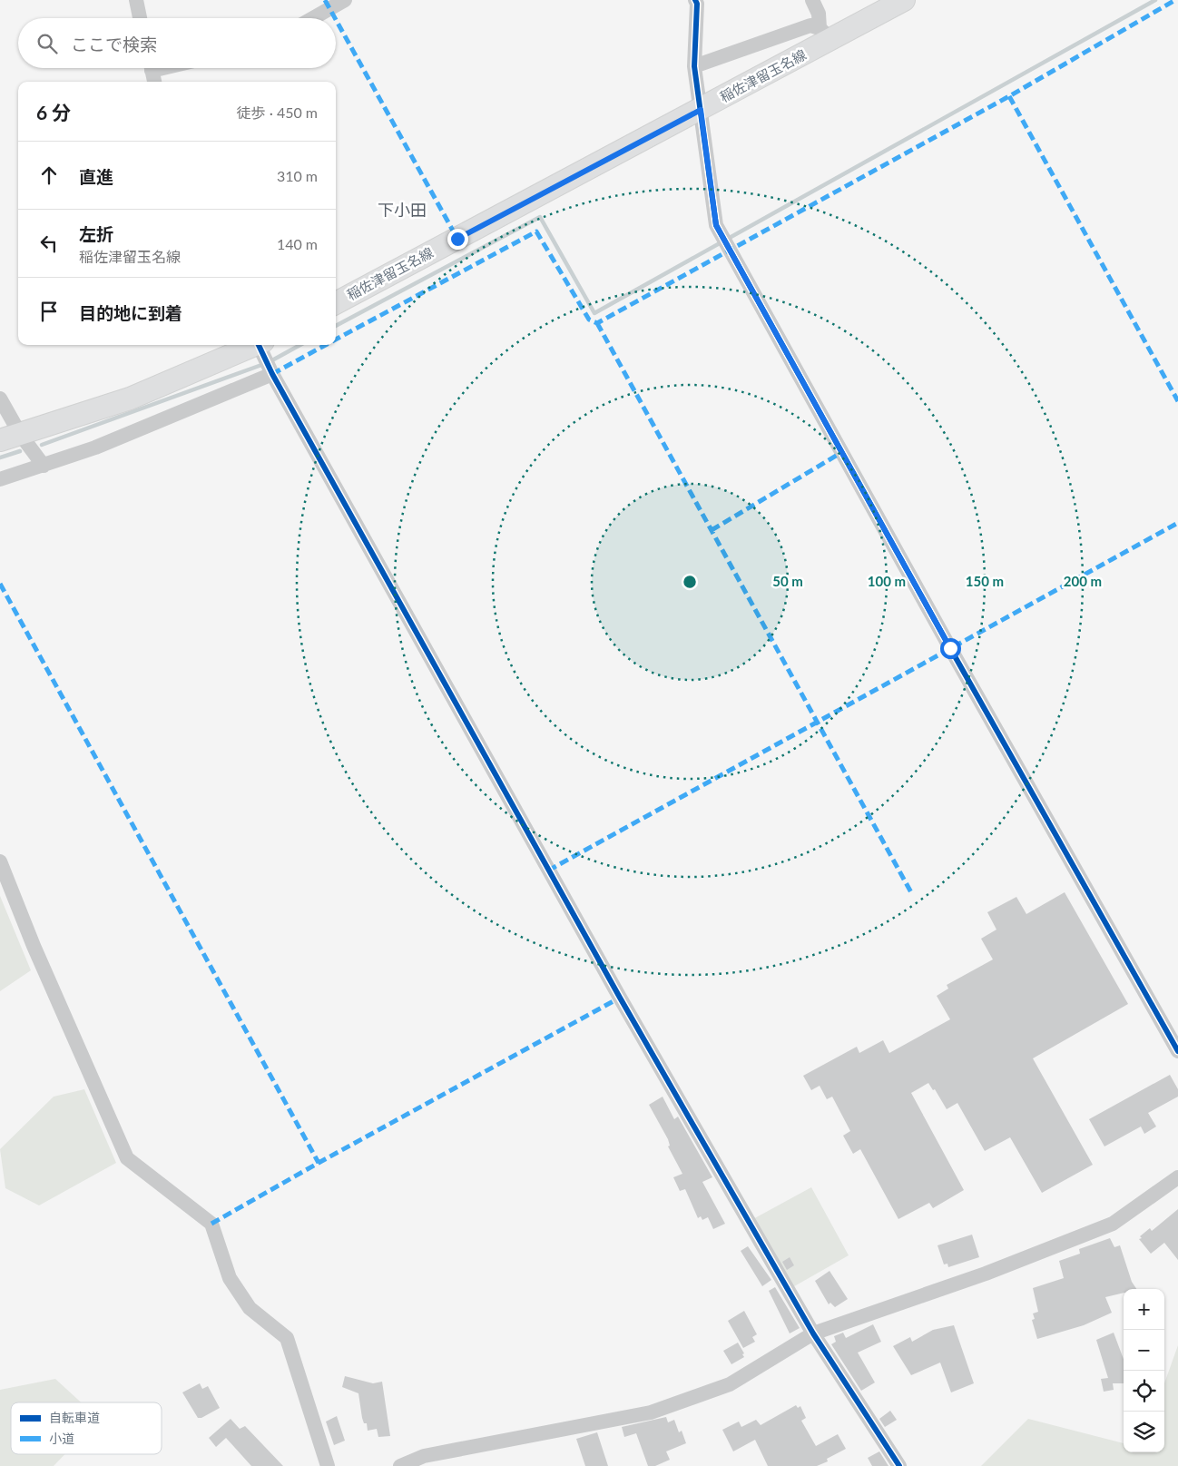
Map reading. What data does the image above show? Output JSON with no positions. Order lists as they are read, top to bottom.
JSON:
{
  "streets": {
    "main road": ["稲佐津留玉名線"]
  },
  "districts": ["下小田"],
  "legend": ["自転車道", "小道"],
  "page": {
    "search": "ここで検索",
    "heading": ["6 分", "徒歩 · 450 m"],
    "list": [
      ["直進", "310 m"],
      ["左折", "稲佐津留玉名線", "140 m"],
      "目的地に到着"
    ],
    "map_buttons": ["+", "−"]
  },
  "rings": [
    "50 m",
    "100 m",
    "150 m",
    "200 m"
  ]
}
